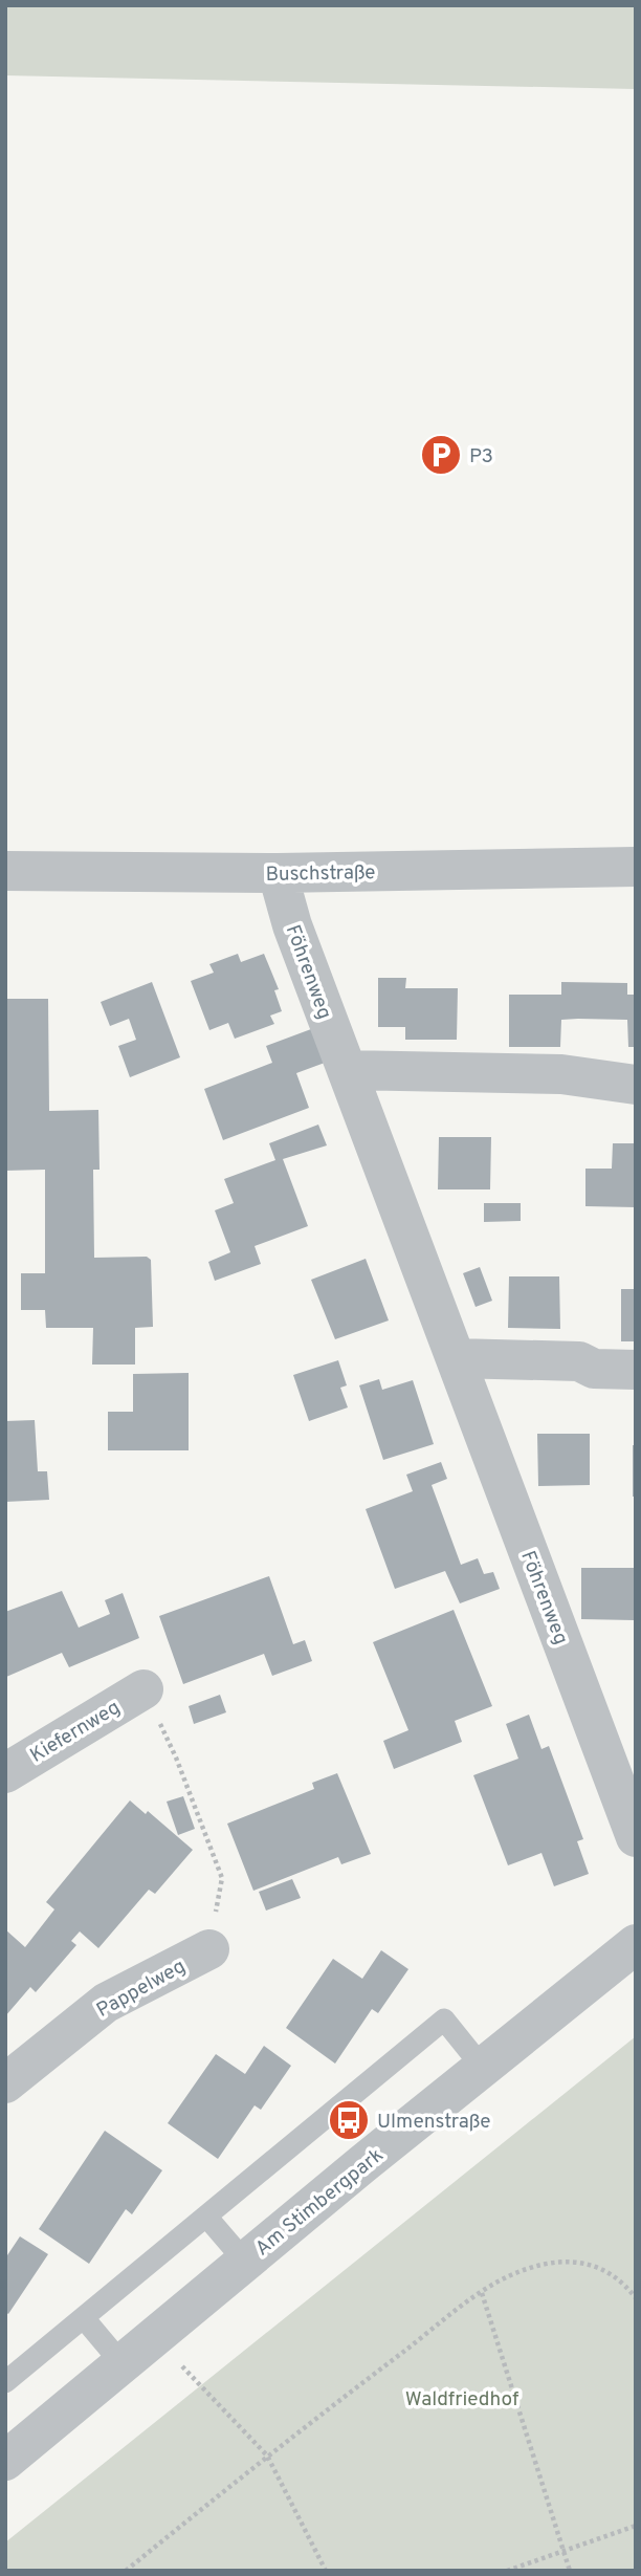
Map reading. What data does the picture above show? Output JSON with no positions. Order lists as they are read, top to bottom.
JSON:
{
  "streets": {
    "street": [
      "Buschstraße",
      "Föhrenweg",
      "Kiefernweg",
      "Pappelweg",
      "Am Stimbergpark"
    ]
  },
  "crossings": [
    ["Buschstraße", "Föhrenweg"]
  ],
  "parks": ["Waldfriedhof"],
  "places": {
    "parking": ["P3"],
    "bus stop": ["Ulmenstraße"]
  }
}
